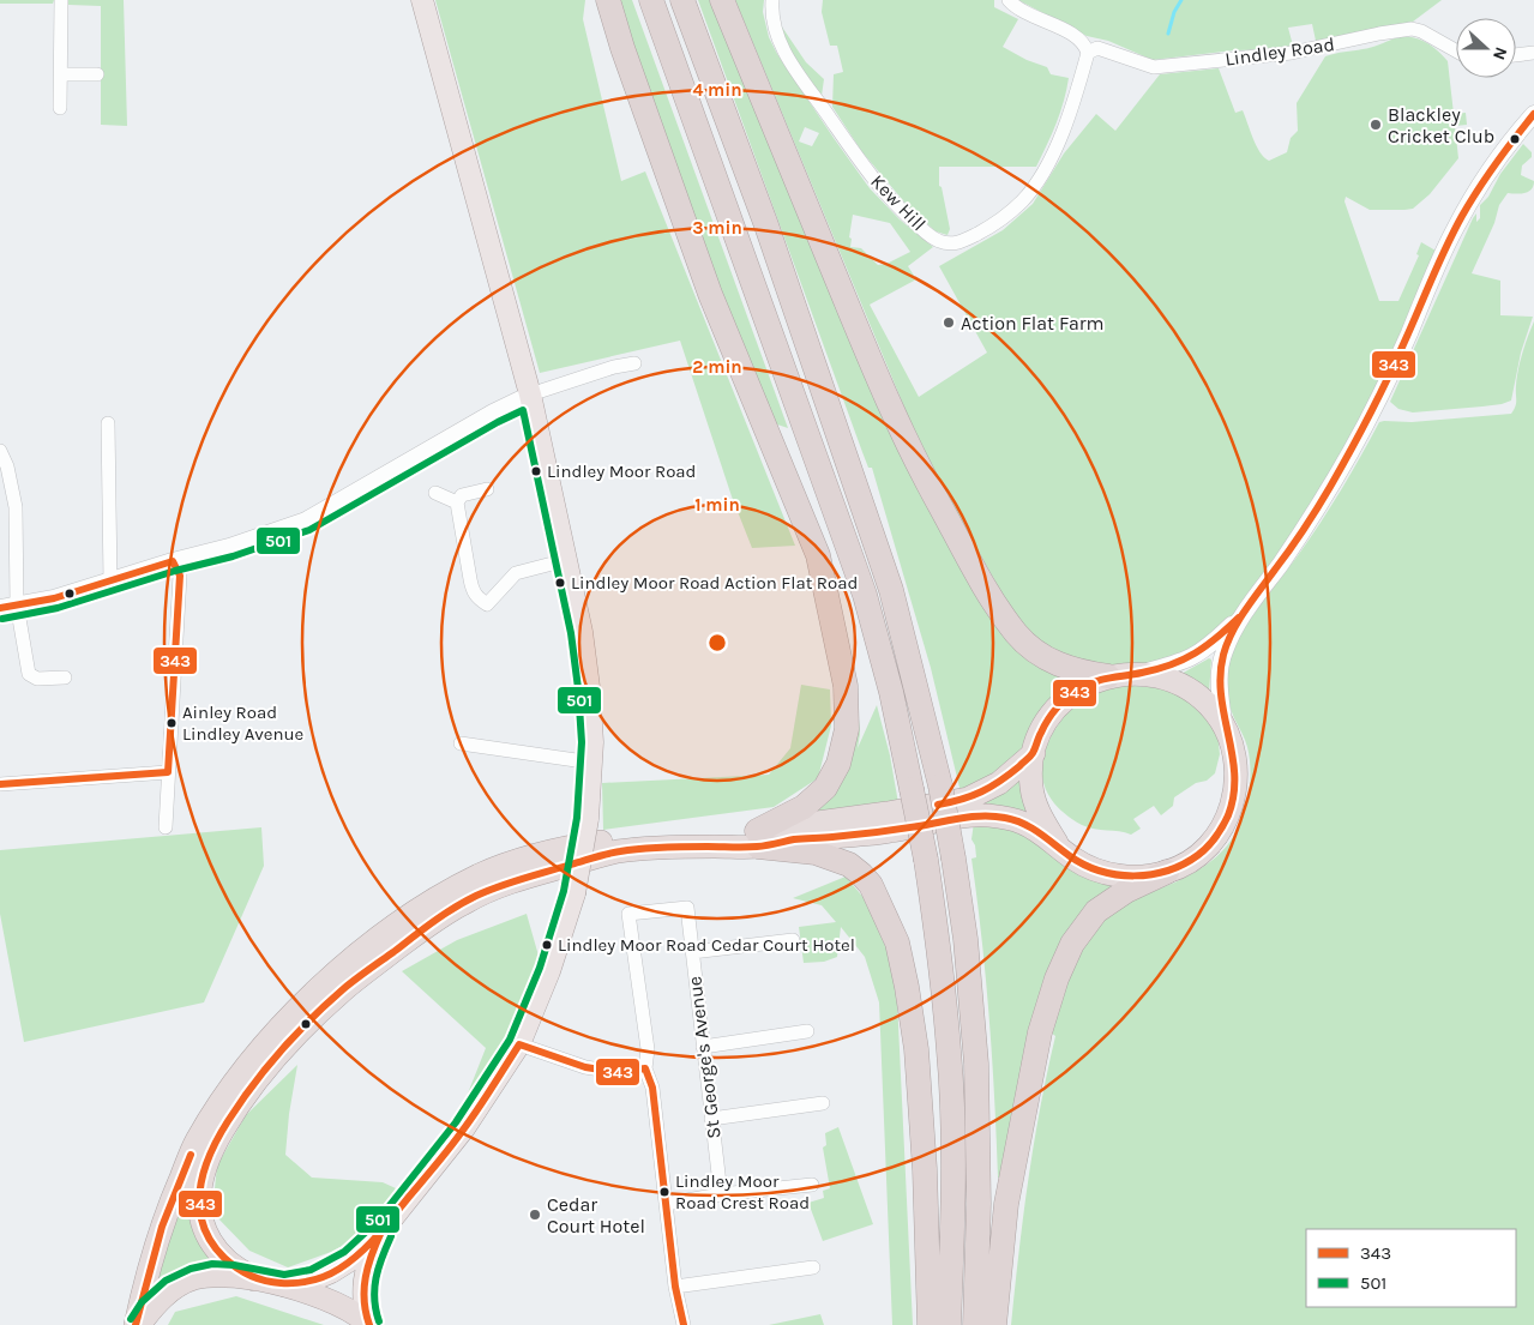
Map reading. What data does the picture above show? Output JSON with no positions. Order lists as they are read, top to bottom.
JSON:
{
  "streets": {
    "street": ["Lindley Road", "Kew Hill", "St George's Avenue"]
  },
  "crossings": [
    ["Lindley Road", "Kew Hill"]
  ],
  "places": [
    "Blackley Cricket Club",
    "Action Flat Farm",
    "Lindley Moor Road",
    "Lindley Moor Road Action Flat Road",
    "Ainley Road Lindley Avenue",
    "Lindley Moor Road Cedar Court Hotel",
    "Lindley Moor Road Crest Road",
    "Cedar Court Hotel"
  ],
  "lines": ["transit line 343", "transit line 501"],
  "legend": ["343", "501"],
  "north": "right",
  "rings": [
    "4 min",
    "3 min",
    "2 min",
    "1 min"
  ]
}
